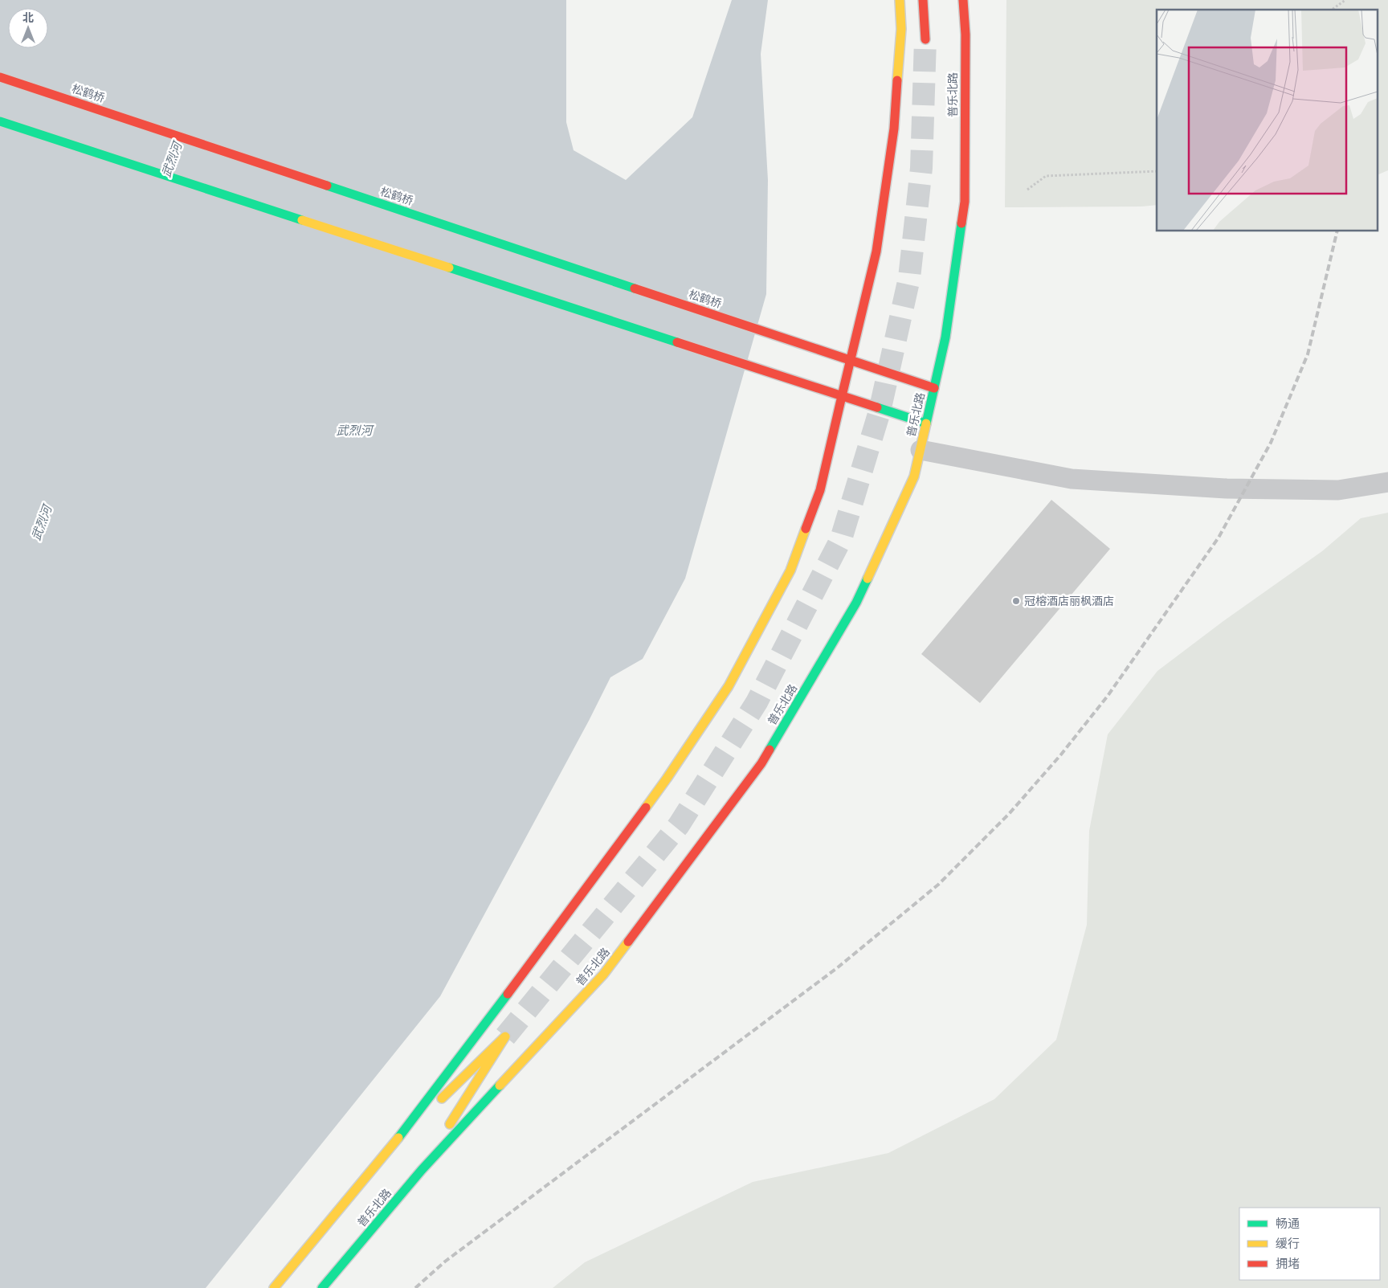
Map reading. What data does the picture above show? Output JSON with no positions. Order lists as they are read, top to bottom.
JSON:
{
  "streets": {
    "main road": ["松鹤桥", "普乐北路"]
  },
  "crossings": [
    ["松鹤桥", "普乐北路"]
  ],
  "water": ["武烈河"],
  "places": ["冠榕酒店丽枫酒店"],
  "legend": ["畅通", "缓行", "拥堵"],
  "north": "top"
}
